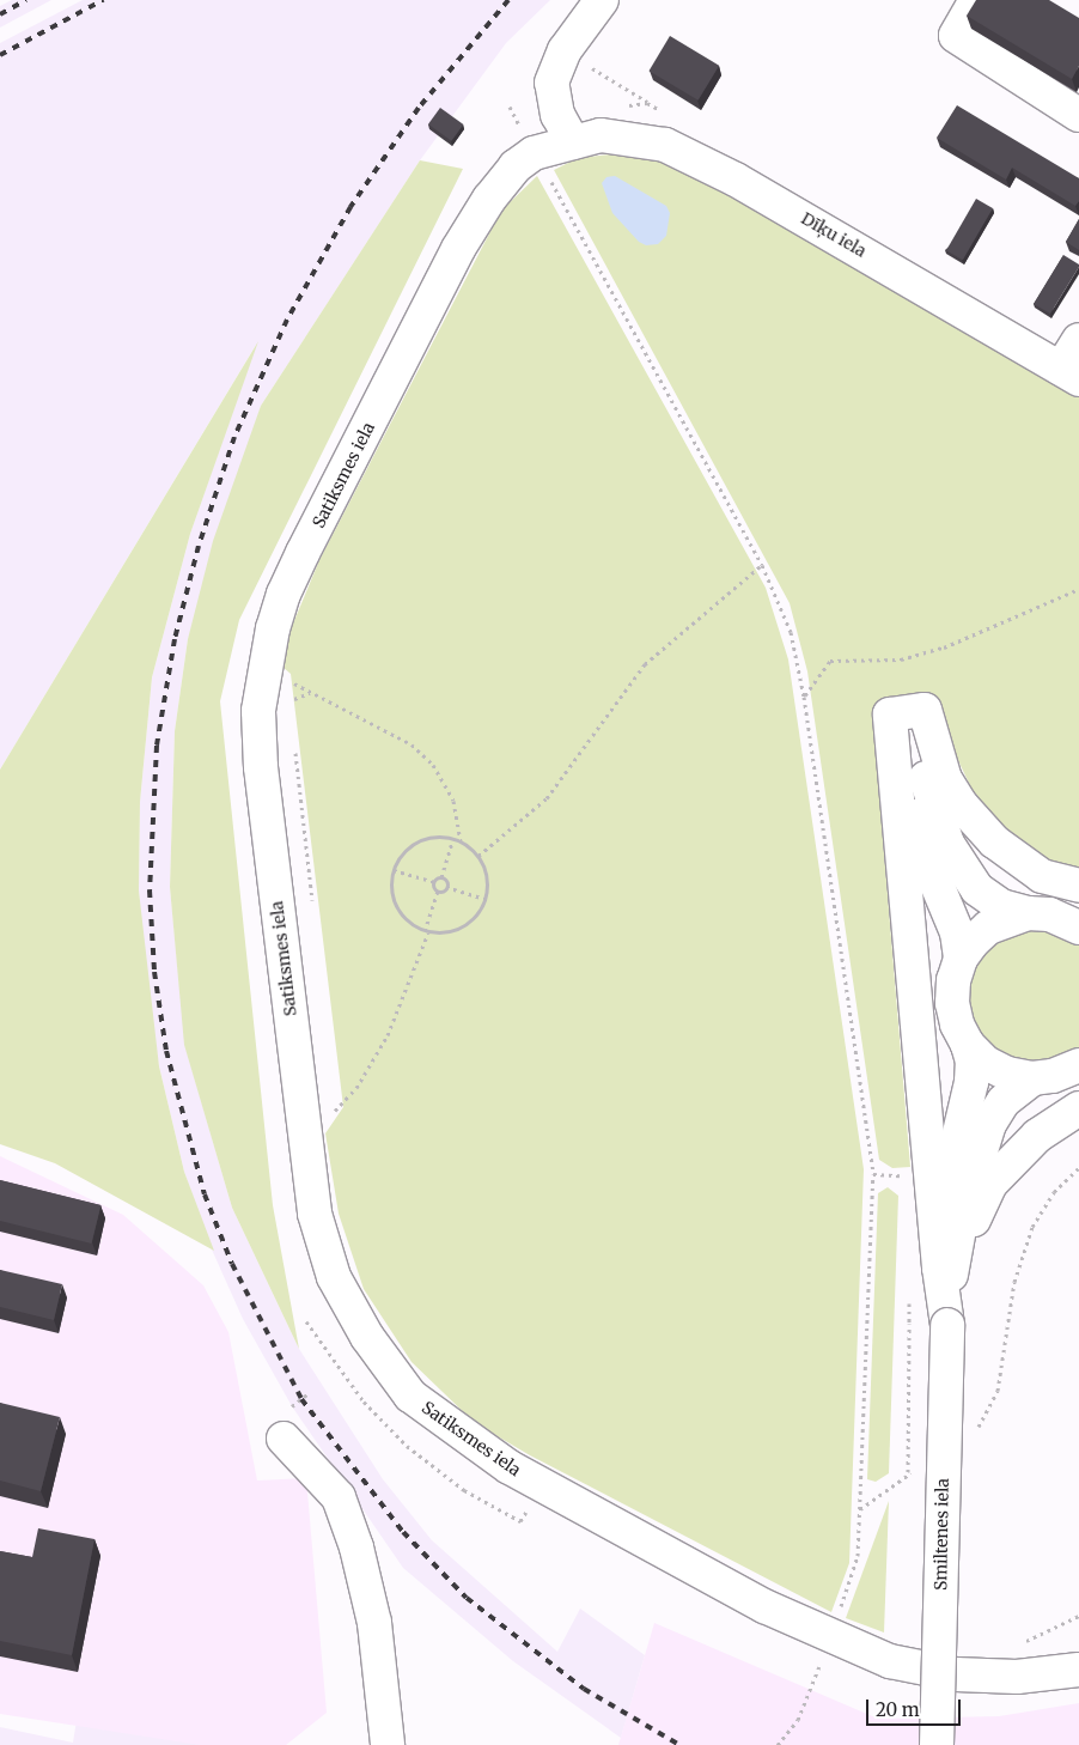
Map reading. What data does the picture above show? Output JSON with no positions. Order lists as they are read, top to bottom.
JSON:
{
  "streets": {
    "street": ["Dīķu iela", "Satiksmes iela", "Smiltenes iela"]
  },
  "crossings": [
    ["Dīķu iela", "Satiksmes iela"]
  ],
  "scale_bar": "20 m"
}
